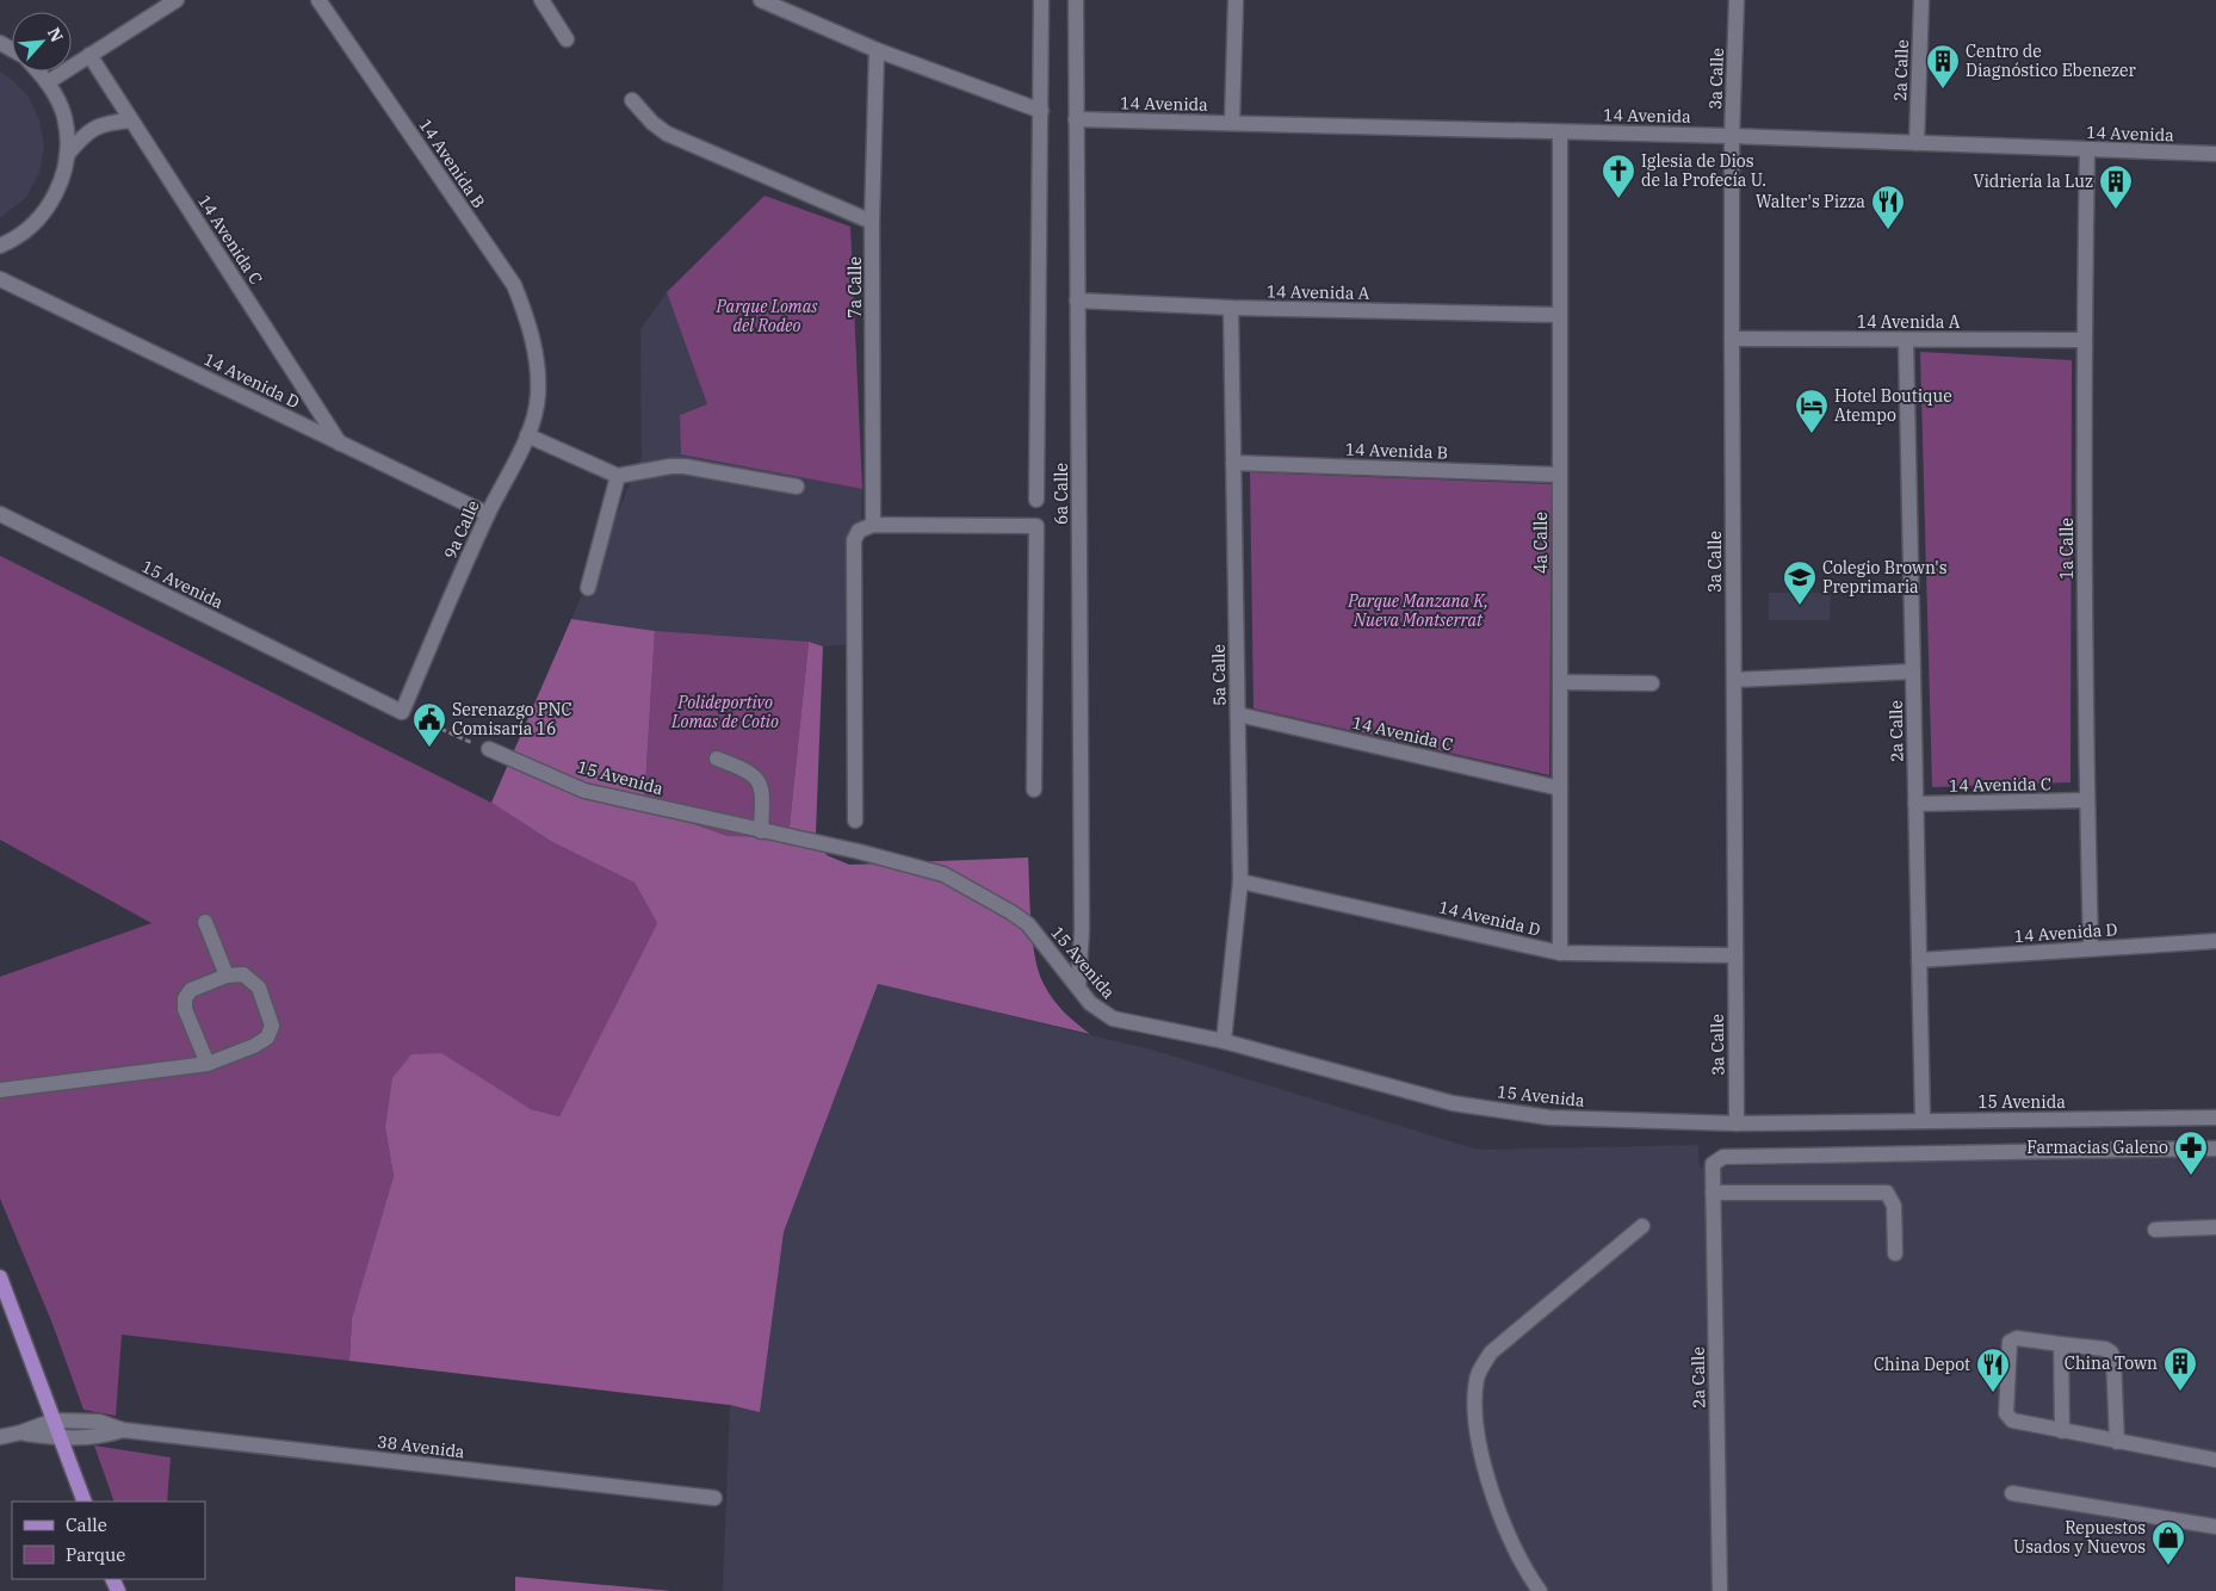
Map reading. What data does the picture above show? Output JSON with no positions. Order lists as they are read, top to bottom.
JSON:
{
  "streets": {
    "street": [
      "2a Calle",
      "3a Calle",
      "14 Avenida",
      "14 Avenida B",
      "14 Avenida C",
      "7a Calle",
      "14 Avenida A",
      "14 Avenida D",
      "6a Calle",
      "9a Calle",
      "4a Calle",
      "1a Calle",
      "15 Avenida",
      "5a Calle",
      "38 Avenida"
    ]
  },
  "crossings": [
    ["2a Calle", "14 Avenida"],
    ["2a Calle", "14 Avenida C"],
    ["2a Calle", "14 Avenida A"],
    ["2a Calle", "14 Avenida D"],
    ["2a Calle", "15 Avenida"],
    ["3a Calle", "14 Avenida"],
    ["3a Calle", "14 Avenida A"],
    ["3a Calle", "14 Avenida D"],
    ["3a Calle", "15 Avenida"],
    ["14 Avenida", "6a Calle"],
    ["14 Avenida", "4a Calle"],
    ["14 Avenida", "1a Calle"],
    ["14 Avenida B", "9a Calle"],
    ["14 Avenida B", "4a Calle"],
    ["14 Avenida B", "5a Calle"],
    ["14 Avenida C", "14 Avenida D"],
    ["14 Avenida C", "4a Calle"],
    ["14 Avenida C", "1a Calle"],
    ["14 Avenida C", "5a Calle"],
    ["7a Calle", "6a Calle"],
    ["14 Avenida A", "6a Calle"],
    ["14 Avenida A", "4a Calle"],
    ["14 Avenida A", "1a Calle"],
    ["14 Avenida A", "5a Calle"],
    ["14 Avenida D", "9a Calle"],
    ["14 Avenida D", "4a Calle"],
    ["14 Avenida D", "1a Calle"],
    ["14 Avenida D", "5a Calle"],
    ["6a Calle", "15 Avenida"],
    ["9a Calle", "15 Avenida"],
    ["15 Avenida", "5a Calle"]
  ],
  "parks": ["Parque Lomas del Rodeo", "Parque Manzana K, Nueva Montserrat", "Polideportivo Lomas de Cotio"],
  "places": {
    "building": ["Centro de Diagnóstico Ebenezer", "Vidriería la Luz", "China Town"],
    "church": ["Iglesia de Dios de la Profecía U."],
    "restaurant": ["Walter's Pizza", "China Depot"],
    "hotel": ["Hotel Boutique Atempo"],
    "school or university": ["Colegio Brown's Preprimaria"],
    "public building": ["Serenazgo PNC Comisaría 16"],
    "pharmacy": ["Farmacias Galeno"],
    "shop": ["Repuestos Usados y Nuevos"]
  },
  "legend": ["Calle", "Parque"],
  "north": "top right"
}
